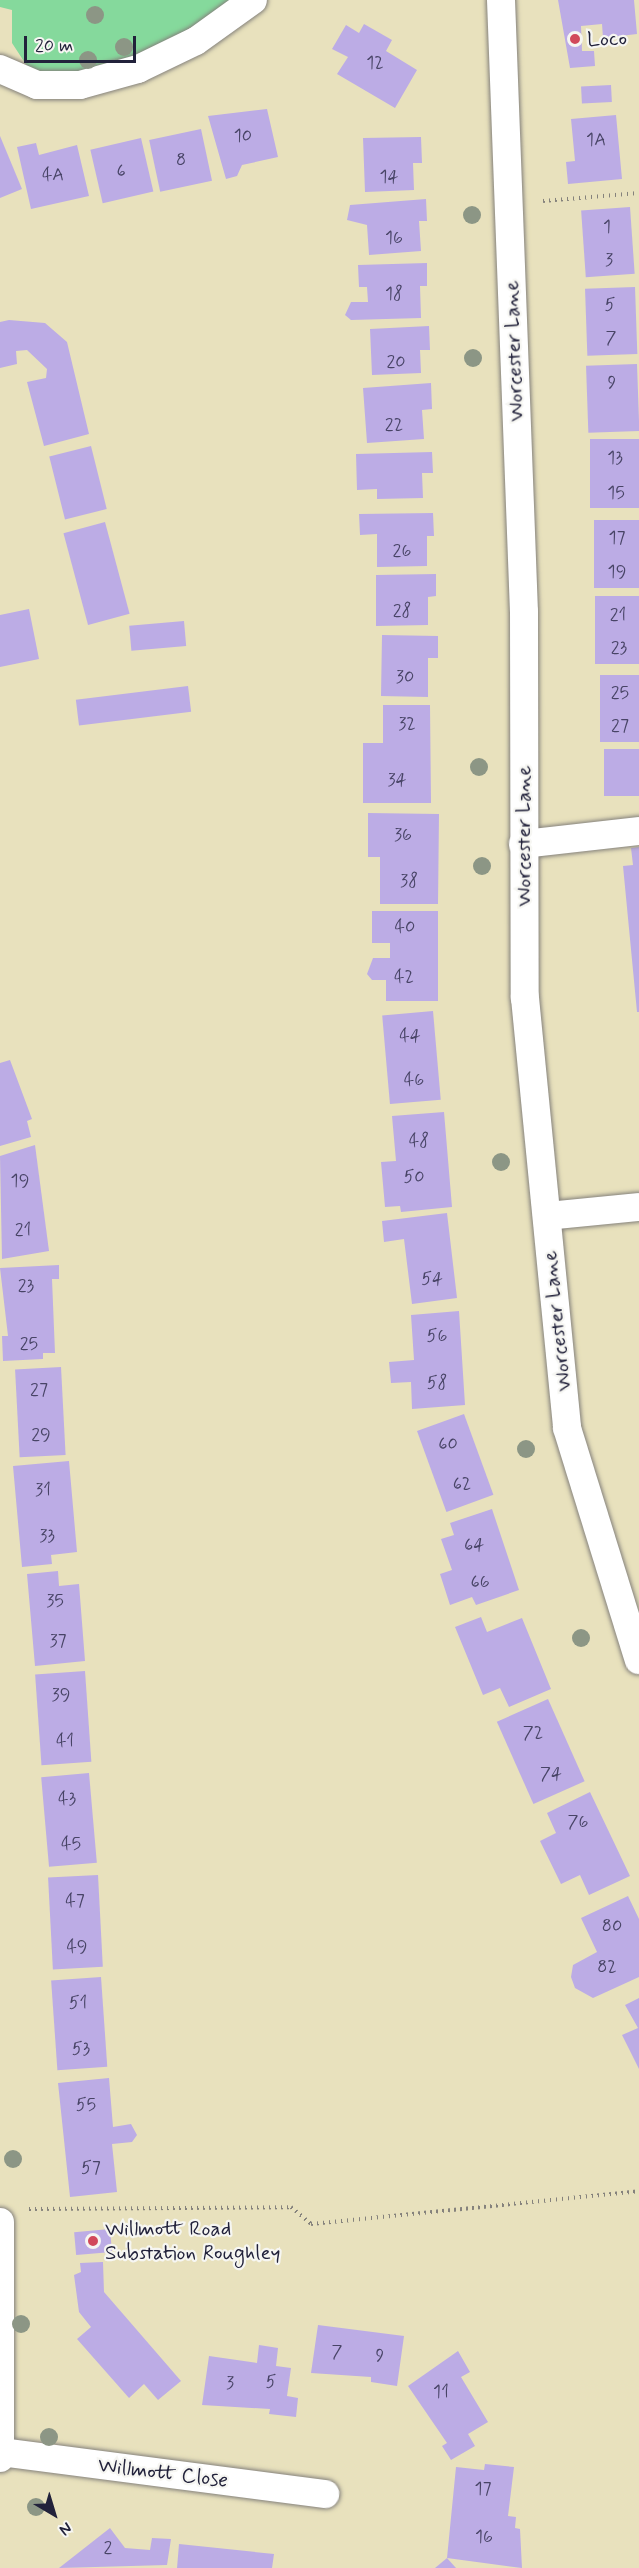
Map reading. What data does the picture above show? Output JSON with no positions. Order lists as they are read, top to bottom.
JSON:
{
  "streets": {
    "street": ["Worcester Lane", "Willmott Close"]
  },
  "places": ["Loco", "Willmott Road Substation Roughley"],
  "house_numbers": [
    "12",
    "10",
    "1A",
    "8",
    "6",
    "4A",
    "14",
    "1",
    "16",
    "3",
    "18",
    "5",
    "7",
    "20",
    "9",
    "22",
    "13",
    "15",
    "17",
    "26",
    "19",
    "28",
    "21",
    "23",
    "30",
    "25",
    "32",
    "27",
    "34",
    "36",
    "38",
    "40",
    "42",
    "44",
    "46",
    "48",
    "50",
    "19",
    "21",
    "54",
    "23",
    "56",
    "25",
    "58",
    "27",
    "29",
    "60",
    "62",
    "31",
    "33",
    "64",
    "66",
    "35",
    "37",
    "39",
    "72",
    "41",
    "74",
    "43",
    "76",
    "45",
    "47",
    "80",
    "49",
    "82",
    "51",
    "53",
    "55",
    "57",
    "7",
    "9",
    "5",
    "3",
    "11",
    "17",
    "16",
    "2"
  ],
  "scale_bar": "20 m",
  "north": "bottom right"
}
